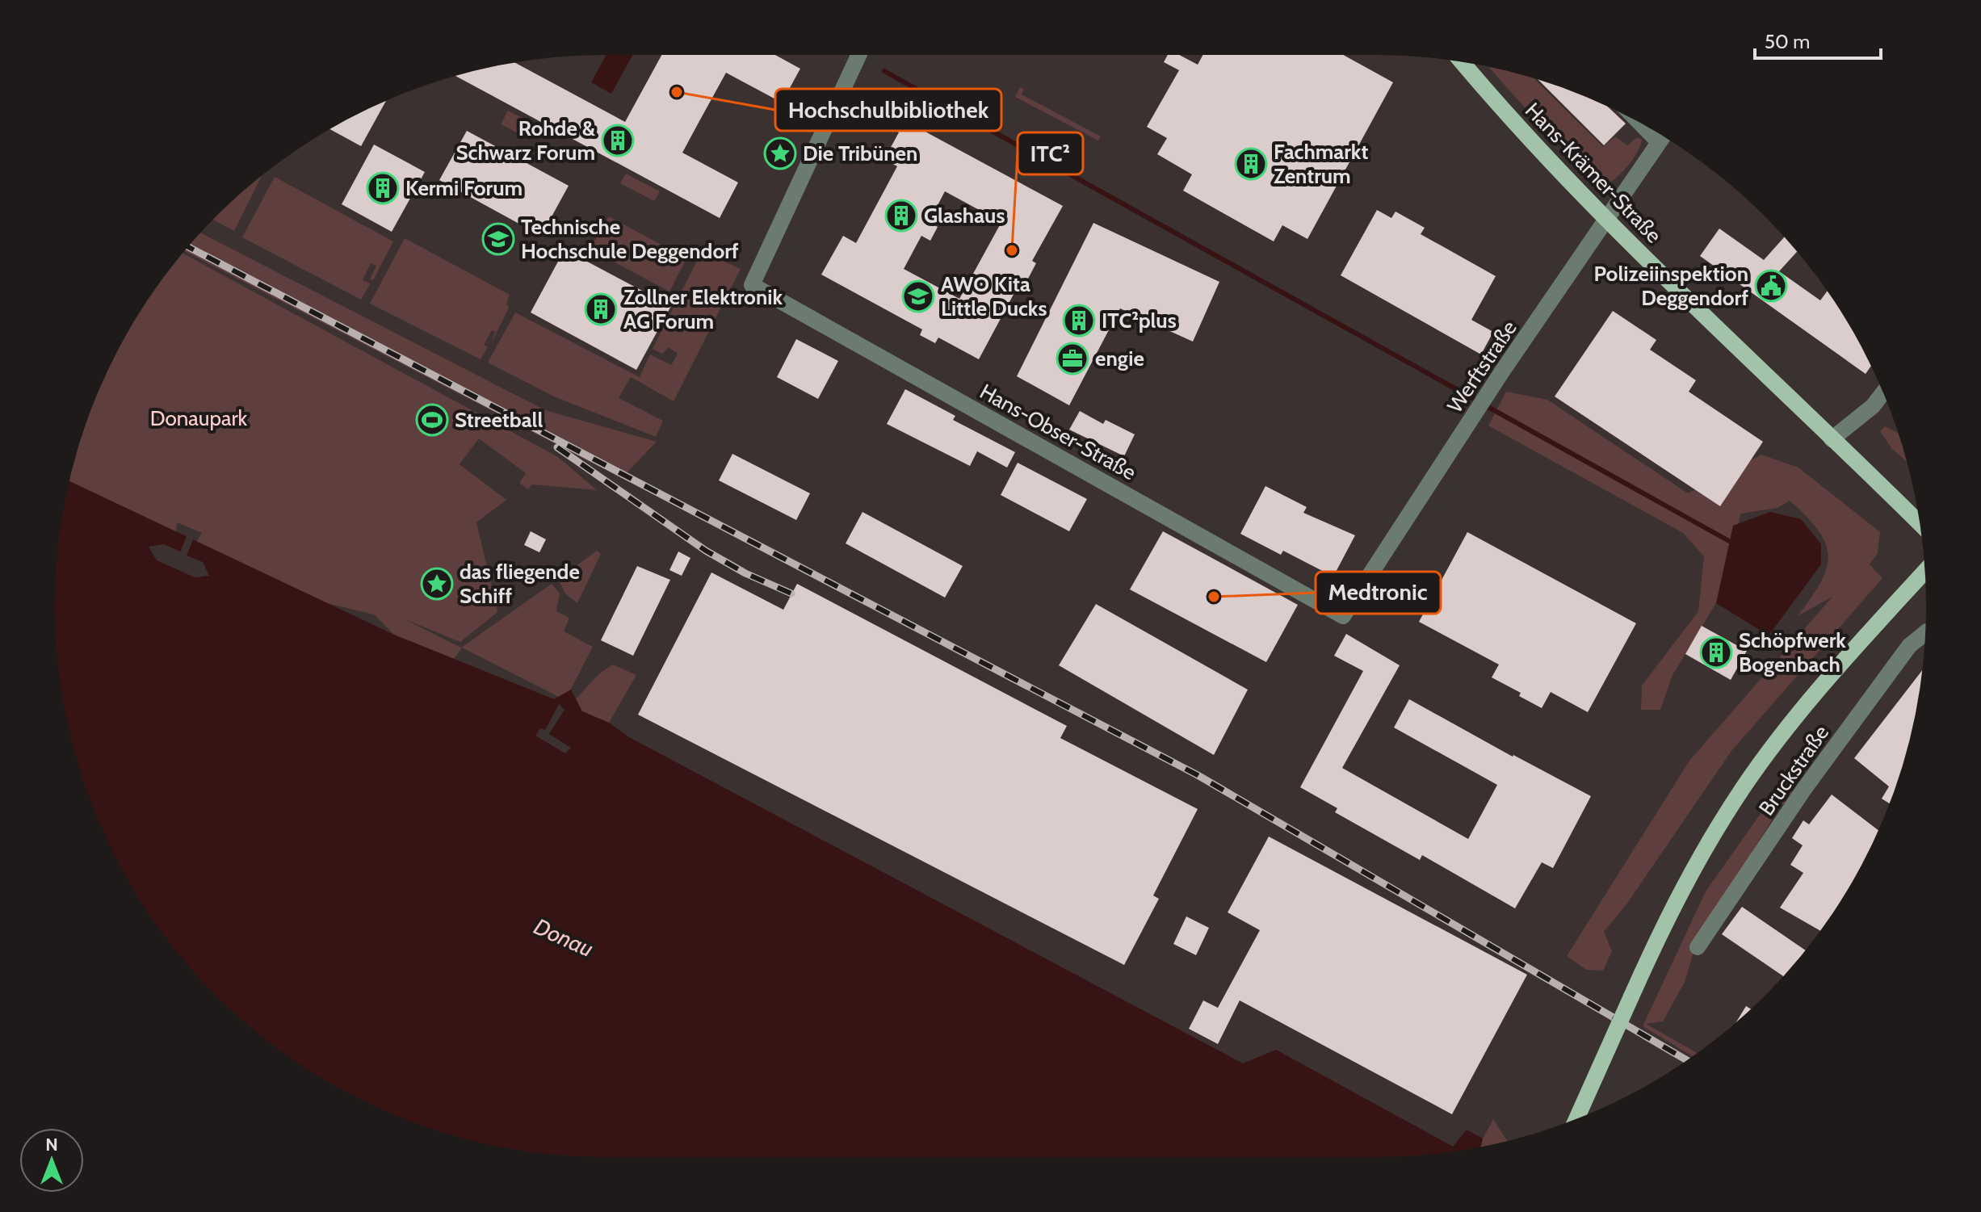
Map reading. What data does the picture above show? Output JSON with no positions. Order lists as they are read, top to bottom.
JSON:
{
  "streets": {
    "main road": ["Hans-Krämer-Straße"],
    "street": ["Werftstraße", "Hans-Obser-Straße", "Bruckstraße"]
  },
  "crossings": [
    ["Hans-Krämer-Straße", "Werftstraße"],
    ["Werftstraße", "Hans-Obser-Straße"]
  ],
  "water": ["Donau"],
  "parks": ["Donaupark"],
  "places": {
    "other": ["Hochschulbibliothek", "ITC²", "Medtronic"],
    "building": [
      "Rohde & Schwarz Forum",
      "Fachmarkt Zentrum",
      "Kermi Forum",
      "Glashaus",
      "Zollner Elektronik AG Forum",
      "ITC²plus",
      "Schöpfwerk Bogenbach"
    ],
    "place": ["Die Tribünen", "das fliegende Schiff"],
    "school or university": ["Technische Hochschule Deggendorf", "AWO Kita Little Ducks"],
    "public building": ["Polizeiinspektion Deggendorf"],
    "office": ["engie"],
    "sports": ["Streetball"]
  },
  "scale_bar": "50 m",
  "north": "top"
}
